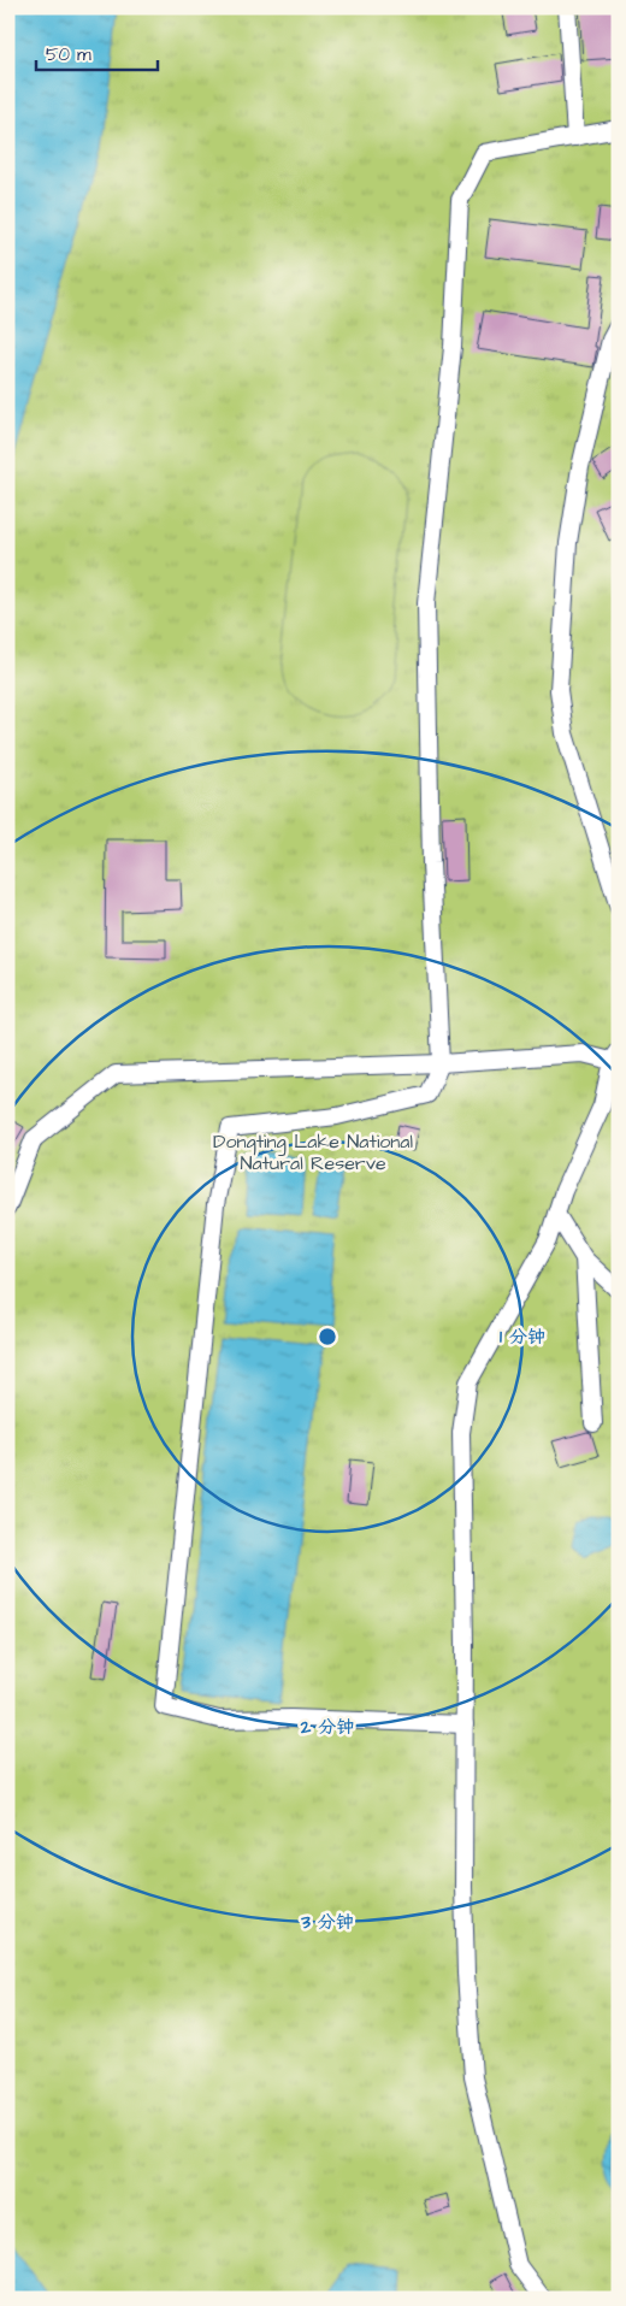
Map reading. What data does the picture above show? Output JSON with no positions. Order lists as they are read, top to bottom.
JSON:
{
  "parks": ["Dongting Lake National Natural Reserve"],
  "scale_bar": "50 m",
  "rings": ["1 分钟", "2 分钟", "3 分钟"]
}
